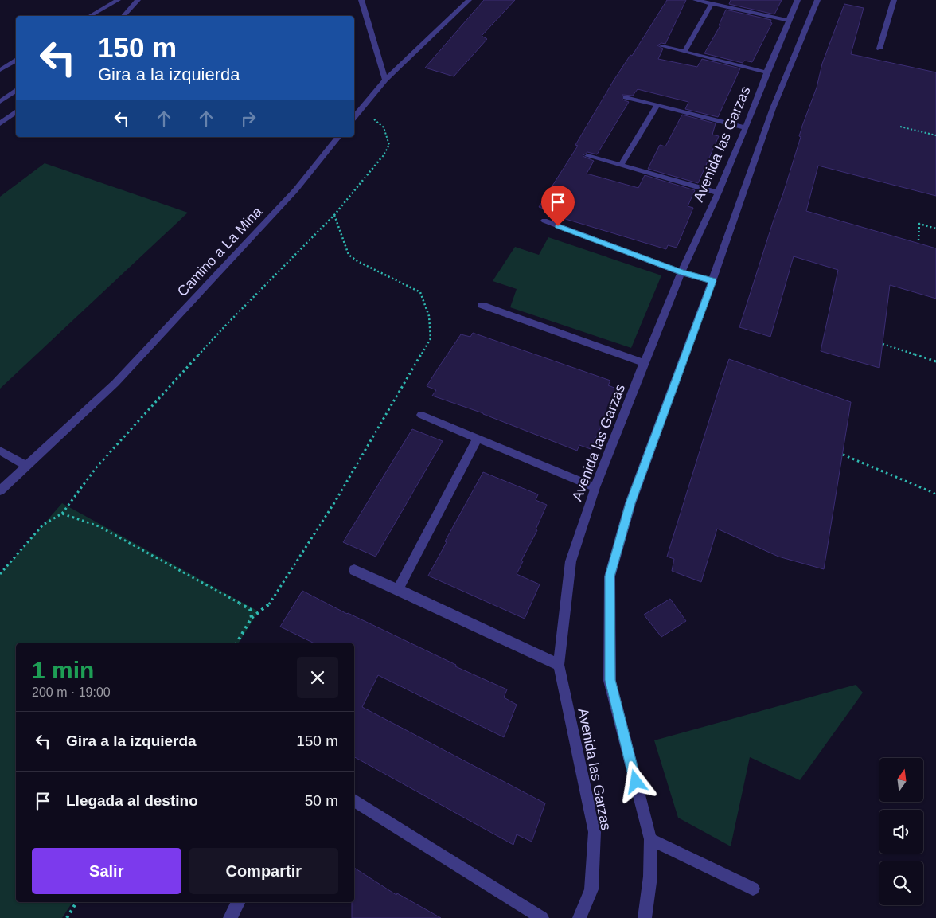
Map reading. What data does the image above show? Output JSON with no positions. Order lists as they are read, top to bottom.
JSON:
{
  "streets": {
    "street": ["Avenida las Garzas", "Camino a La Mina"]
  },
  "north": "top",
  "page": {
    "turn": ["150 m", "Gira a la izquierda"],
    "heading": ["1 min", "200 m · 19:00"],
    "list": [
      {
        "name": "Gira a la izquierda",
        "value": "150 m"
      },
      {
        "name": "Llegada al destino",
        "value": "50 m"
      }
    ],
    "buttons": ["Salir", "Compartir"]
  }
}
